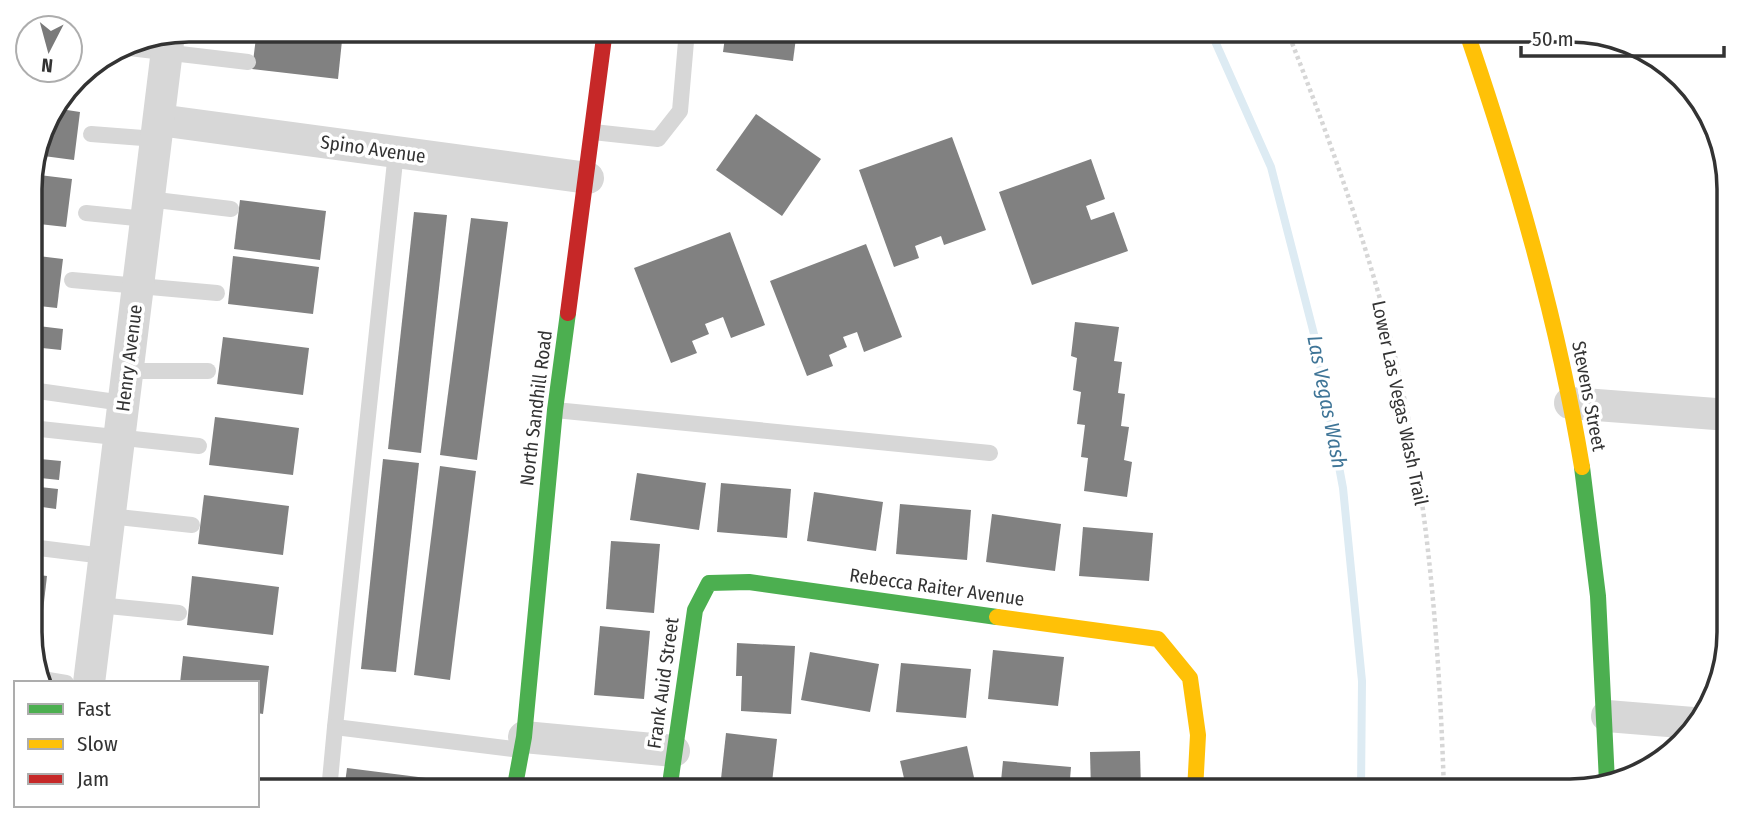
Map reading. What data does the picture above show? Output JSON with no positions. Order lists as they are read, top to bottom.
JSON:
{
  "streets": {
    "street": [
      "Spino Avenue",
      "Henry Avenue",
      "Stevens Street",
      "North Sandhill Road",
      "Rebecca Raiter Avenue",
      "Frank Auid Street"
    ],
    "path": ["Lower Las Vegas Wash Trail"]
  },
  "crossings": [
    ["Spino Avenue", "Henry Avenue"],
    ["Spino Avenue", "North Sandhill Road"],
    ["Rebecca Raiter Avenue", "Frank Auid Street"]
  ],
  "water": ["Las Vegas Wash"],
  "legend": ["Fast", "Slow", "Jam"],
  "scale_bar": "50 m",
  "north": "bottom"
}
